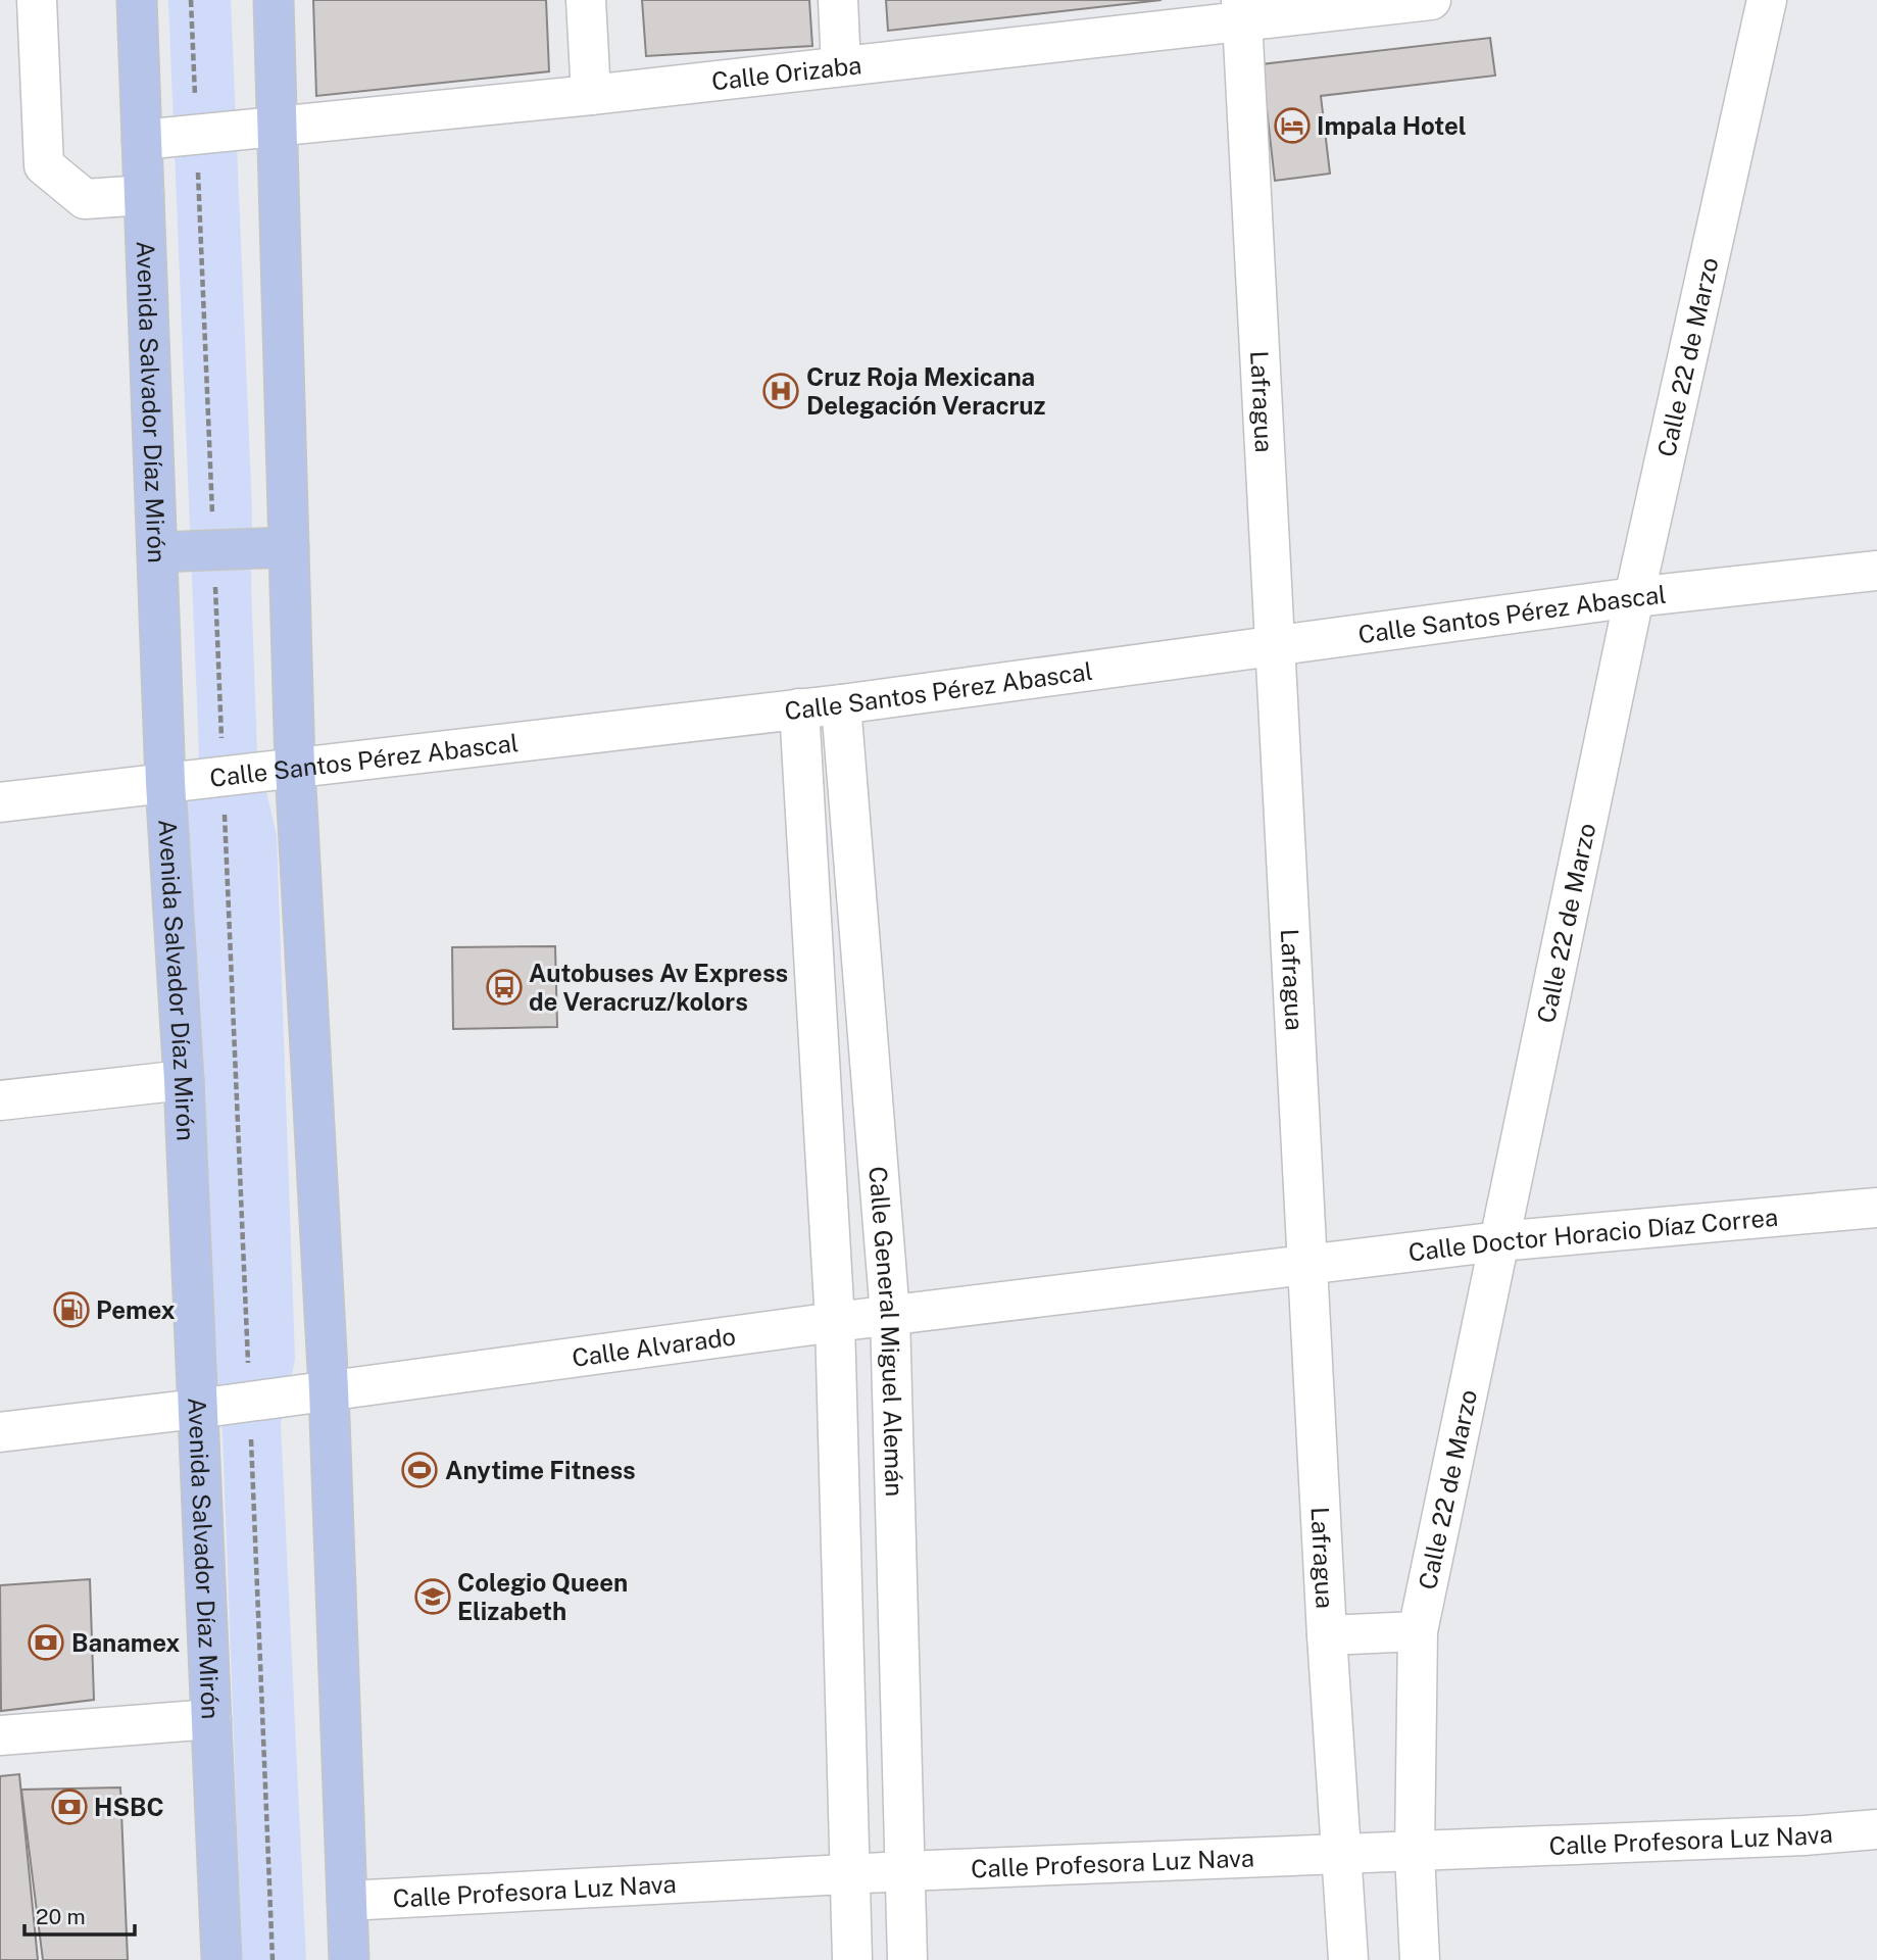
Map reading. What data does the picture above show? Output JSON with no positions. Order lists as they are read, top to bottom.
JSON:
{
  "streets": {
    "main road": ["Avenida Salvador Díaz Mirón"],
    "street": [
      "Calle Orizaba",
      "Calle 22 de Marzo",
      "Lafragua",
      "Calle Santos Pérez Abascal",
      "Calle Doctor Horacio Díaz Correa",
      "Calle General Miguel Alemán",
      "Calle Alvarado",
      "Calle Profesora Luz Nava"
    ]
  },
  "crossings": [
    ["Calle Orizaba", "Avenida Salvador Díaz Mirón"],
    ["Calle Orizaba", "Lafragua"],
    ["Calle 22 de Marzo", "Calle Santos Pérez Abascal"],
    ["Calle 22 de Marzo", "Calle Doctor Horacio Díaz Correa"],
    ["Calle 22 de Marzo", "Calle Profesora Luz Nava"],
    ["Avenida Salvador Díaz Mirón", "Calle Santos Pérez Abascal"],
    ["Avenida Salvador Díaz Mirón", "Calle Alvarado"],
    ["Lafragua", "Calle Santos Pérez Abascal"],
    ["Lafragua", "Calle Doctor Horacio Díaz Correa"],
    ["Lafragua", "Calle Alvarado"],
    ["Lafragua", "Calle Profesora Luz Nava"],
    ["Calle Santos Pérez Abascal", "Calle General Miguel Alemán"],
    ["Calle Doctor Horacio Díaz Correa", "Calle Alvarado"],
    ["Calle General Miguel Alemán", "Calle Alvarado"],
    ["Calle General Miguel Alemán", "Calle Profesora Luz Nava"]
  ],
  "places": {
    "hotel": ["Impala Hotel"],
    "hospital": ["Cruz Roja Mexicana Delegación Veracruz"],
    "bus stop": ["Autobuses Av Express de Veracruz/kolors"],
    "fuel station": ["Pemex"],
    "sports": ["Anytime Fitness"],
    "school or university": ["Colegio Queen Elizabeth"],
    "bank": ["Banamex", "HSBC"]
  },
  "scale_bar": "20 m"
}
